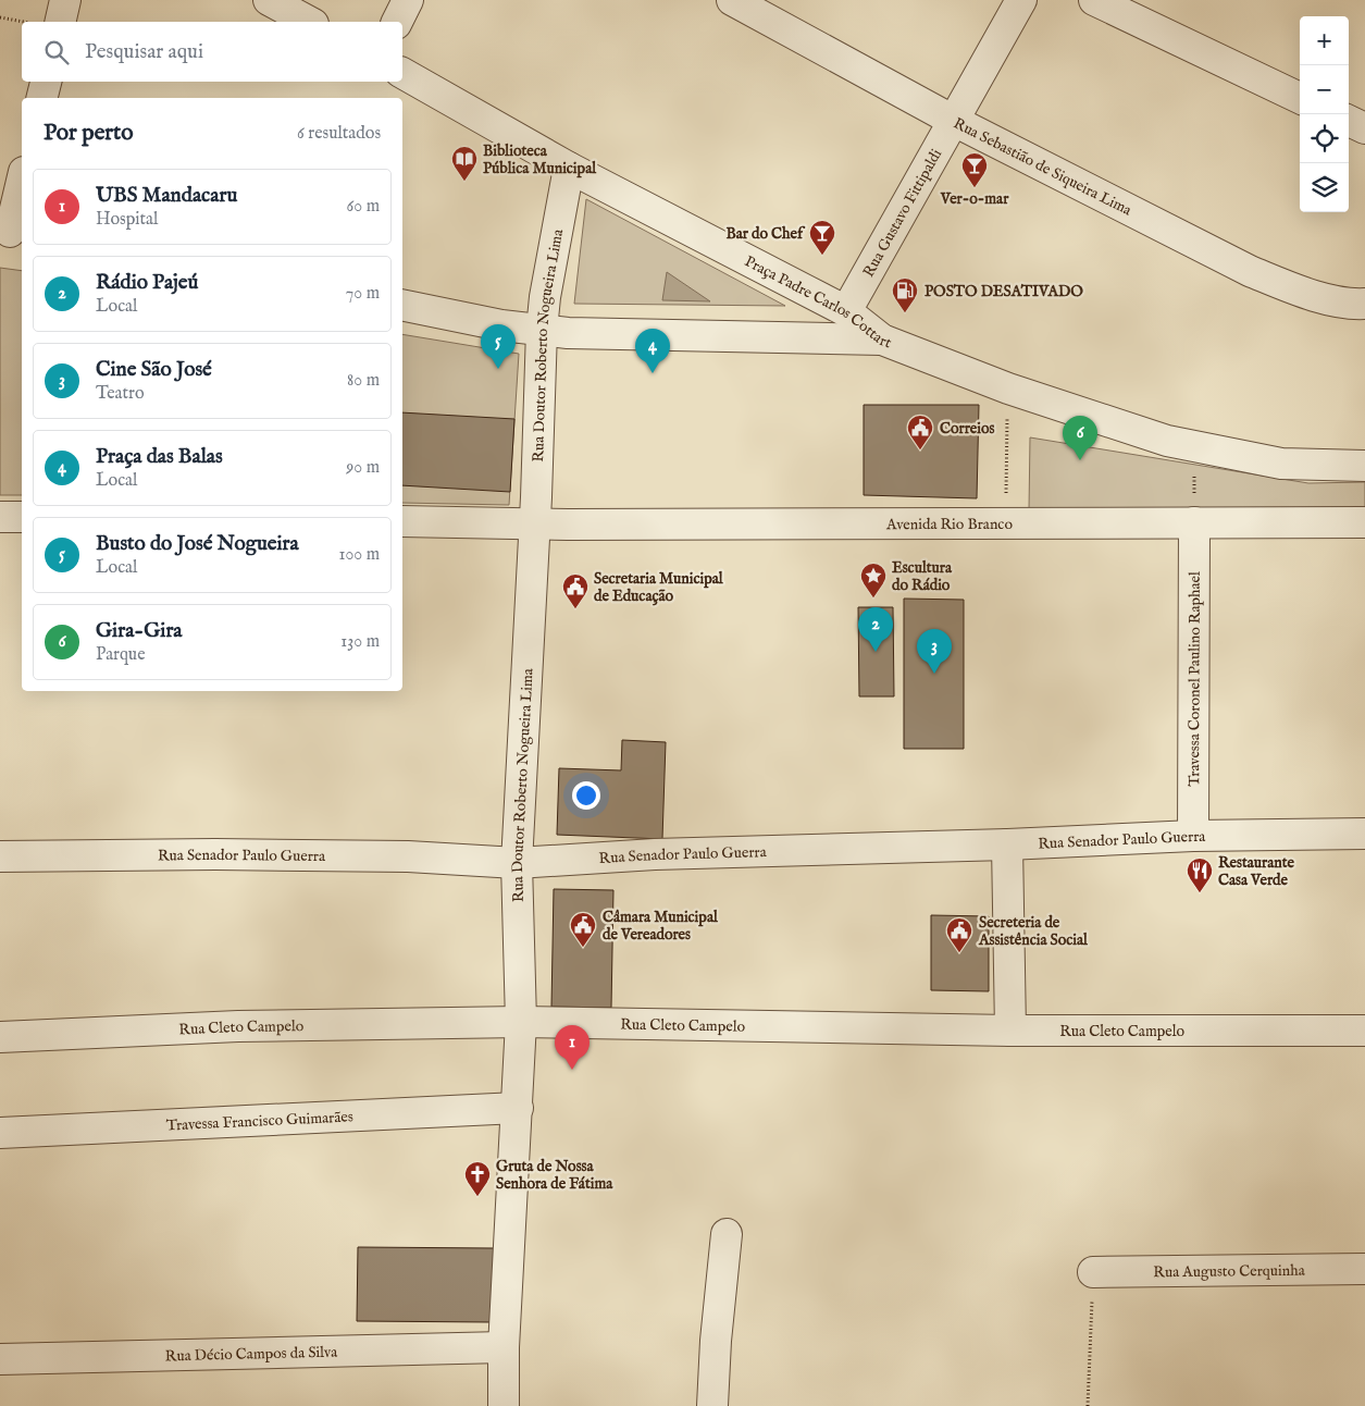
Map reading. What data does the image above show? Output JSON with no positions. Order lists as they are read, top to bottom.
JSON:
{
  "streets": {
    "street": [
      "Rua Sebastião de Siqueira Lima",
      "Rua Gustavo Fittipaldi",
      "Praça Padre Carlos Cottart",
      "Rua Doutor Roberto Nogueira Lima",
      "Avenida Rio Branco",
      "Travessa Coronel Paulino Raphael",
      "Rua Senador Paulo Guerra",
      "Rua Cleto Campelo",
      "Travessa Francisco Guimarães",
      "Rua Augusto Cerquinha",
      "Rua Décio Campos da Silva"
    ]
  },
  "crossings": [
    ["Rua Sebastião de Siqueira Lima", "Rua Gustavo Fittipaldi"],
    ["Rua Gustavo Fittipaldi", "Praça Padre Carlos Cottart"],
    ["Praça Padre Carlos Cottart", "Rua Doutor Roberto Nogueira Lima"],
    ["Rua Doutor Roberto Nogueira Lima", "Avenida Rio Branco"],
    ["Rua Doutor Roberto Nogueira Lima", "Rua Senador Paulo Guerra"],
    ["Rua Doutor Roberto Nogueira Lima", "Rua Cleto Campelo"],
    ["Rua Doutor Roberto Nogueira Lima", "Travessa Francisco Guimarães"],
    ["Rua Doutor Roberto Nogueira Lima", "Rua Décio Campos da Silva"],
    ["Avenida Rio Branco", "Travessa Coronel Paulino Raphael"],
    ["Travessa Coronel Paulino Raphael", "Rua Senador Paulo Guerra"]
  ],
  "places": {
    "library": ["Biblioteca Pública Municipal"],
    "bar": ["Ver-o-mar", "Bar do Chef"],
    "fuel station": ["POSTO DESATIVADO"],
    "public building": [
      "Correios",
      "Secretaria Municipal de Educação",
      "Câmara Municipal de Vereadores",
      "Secreteria de Assistência Social"
    ],
    "place": ["Escultura do Rádio"],
    "restaurant": ["Restaurante Casa Verde"],
    "church": ["Gruta de Nossa Senhora de Fátima"]
  },
  "page": {
    "map_buttons": ["+", "−"],
    "search": "Pesquisar aqui",
    "heading": ["Por perto", "6 resultados"],
    "list": [
      {
        "mark": "1",
        "name": "UBS Mandacaru",
        "note": "Hospital",
        "value": "60 m"
      },
      {
        "mark": "2",
        "name": "Rádio Pajeú",
        "note": "Local",
        "value": "70 m"
      },
      {
        "mark": "3",
        "name": "Cine São José",
        "note": "Teatro",
        "value": "80 m"
      },
      {
        "mark": "4",
        "name": "Praça das Balas",
        "note": "Local",
        "value": "90 m"
      },
      {
        "mark": "5",
        "name": "Busto do José Nogueira",
        "note": "Local",
        "value": "100 m"
      },
      {
        "mark": "6",
        "name": "Gira-Gira",
        "note": "Parque",
        "value": "130 m"
      }
    ],
    "pins": [
      "5",
      "4",
      "6",
      "2",
      "3",
      "1"
    ]
  }
}
